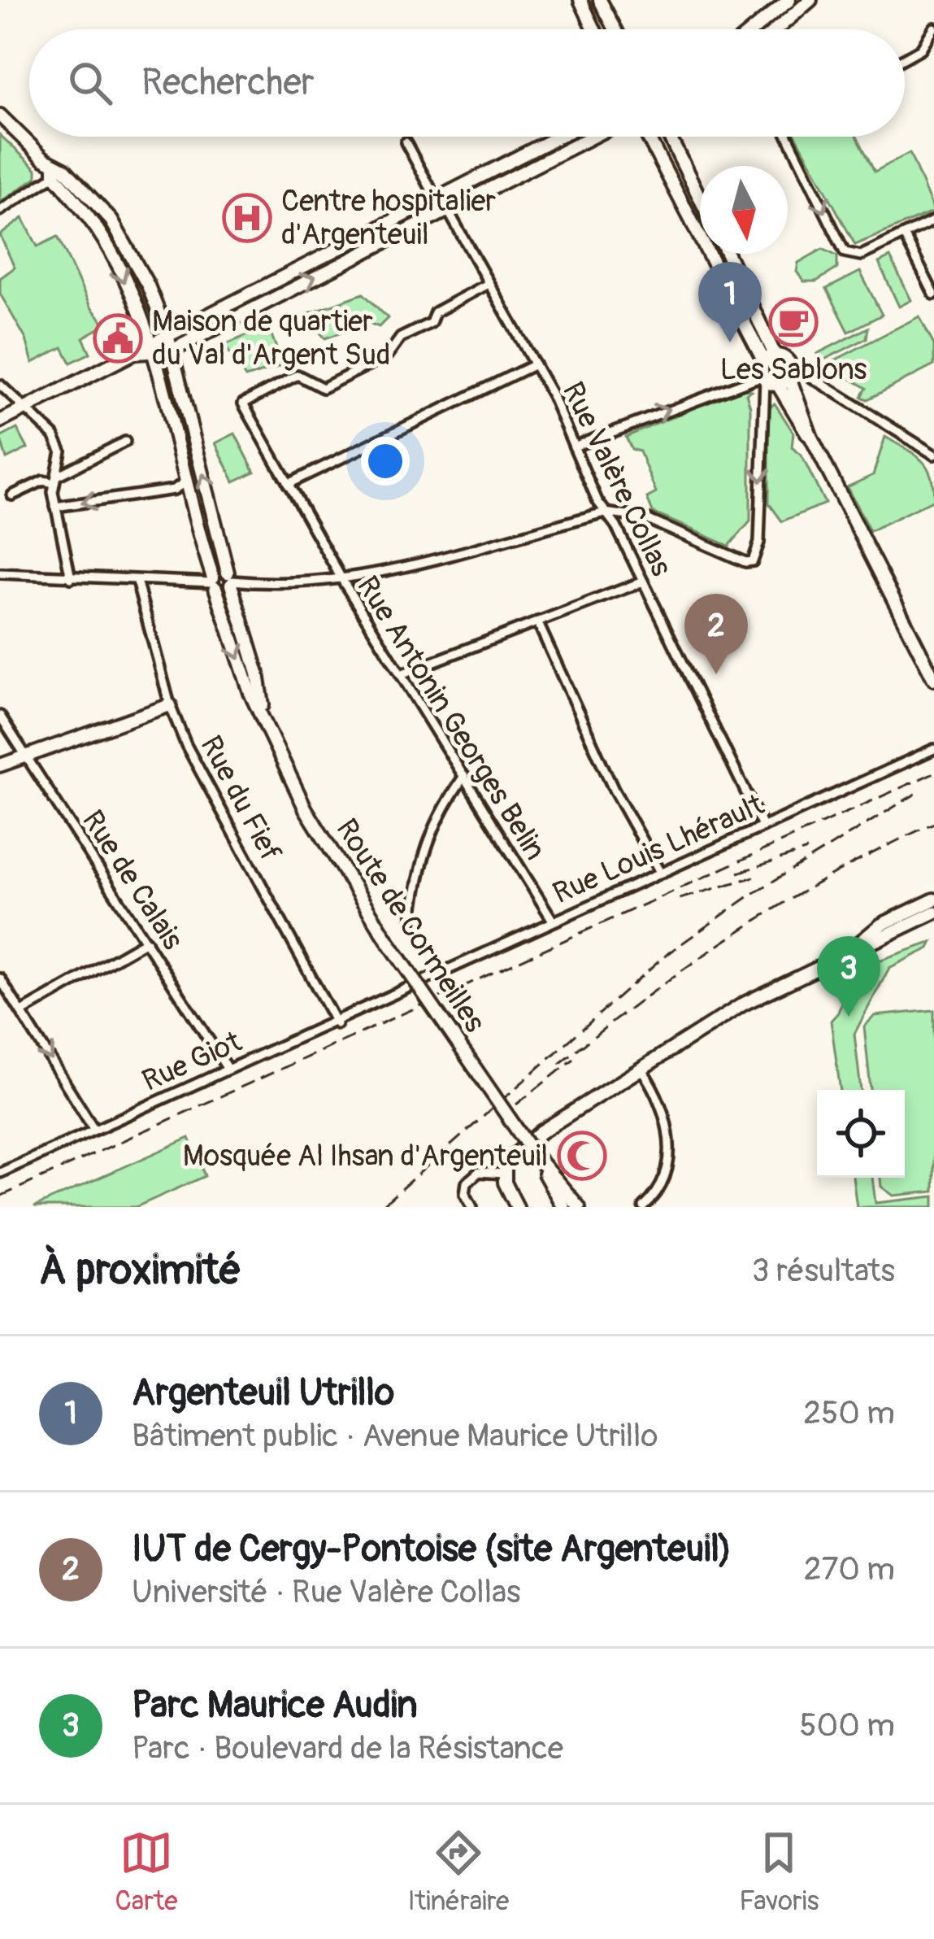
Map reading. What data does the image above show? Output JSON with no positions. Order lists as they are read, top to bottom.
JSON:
{
  "streets": {
    "main road": ["Route de Cormeilles"],
    "street": [
      "Rue Valère Collas",
      "Rue Antonin Georges Belin",
      "Rue du Fief",
      "Rue Louis Lhérault",
      "Rue de Calais",
      "Rue Giot"
    ]
  },
  "crossings": [
    ["Rue Valère Collas", "Rue Louis Lhérault"],
    ["Rue Antonin Georges Belin", "Rue Louis Lhérault"],
    ["Rue du Fief", "Rue Giot"],
    ["Rue Louis Lhérault", "Rue Giot"],
    ["Rue de Calais", "Rue Giot"]
  ],
  "places": {
    "hospital": ["Centre hospitalier d'Argenteuil"],
    "cafe": ["Les Sablons"],
    "public building": ["Maison de quartier du Val d'Argent Sud"],
    "mosque": ["Mosquée Al Ihsan d'Argenteuil"]
  },
  "north": "bottom",
  "page": {
    "search": "Rechercher",
    "pins": ["1", "2", "3"],
    "heading": ["À proximité", "3 résultats"],
    "list": [
      {
        "mark": "1",
        "name": "Argenteuil Utrillo",
        "note": "Bâtiment public · Avenue Maurice Utrillo",
        "value": "250 m"
      },
      {
        "mark": "2",
        "name": "IUT de Cergy-Pontoise (site Argenteuil)",
        "note": "Université · Rue Valère Collas",
        "value": "270 m"
      },
      {
        "mark": "3",
        "name": "Parc Maurice Audin",
        "note": "Parc · Boulevard de la Résistance",
        "value": "500 m"
      }
    ],
    "nav": ["Carte", "Itinéraire", "Favoris"]
  }
}
